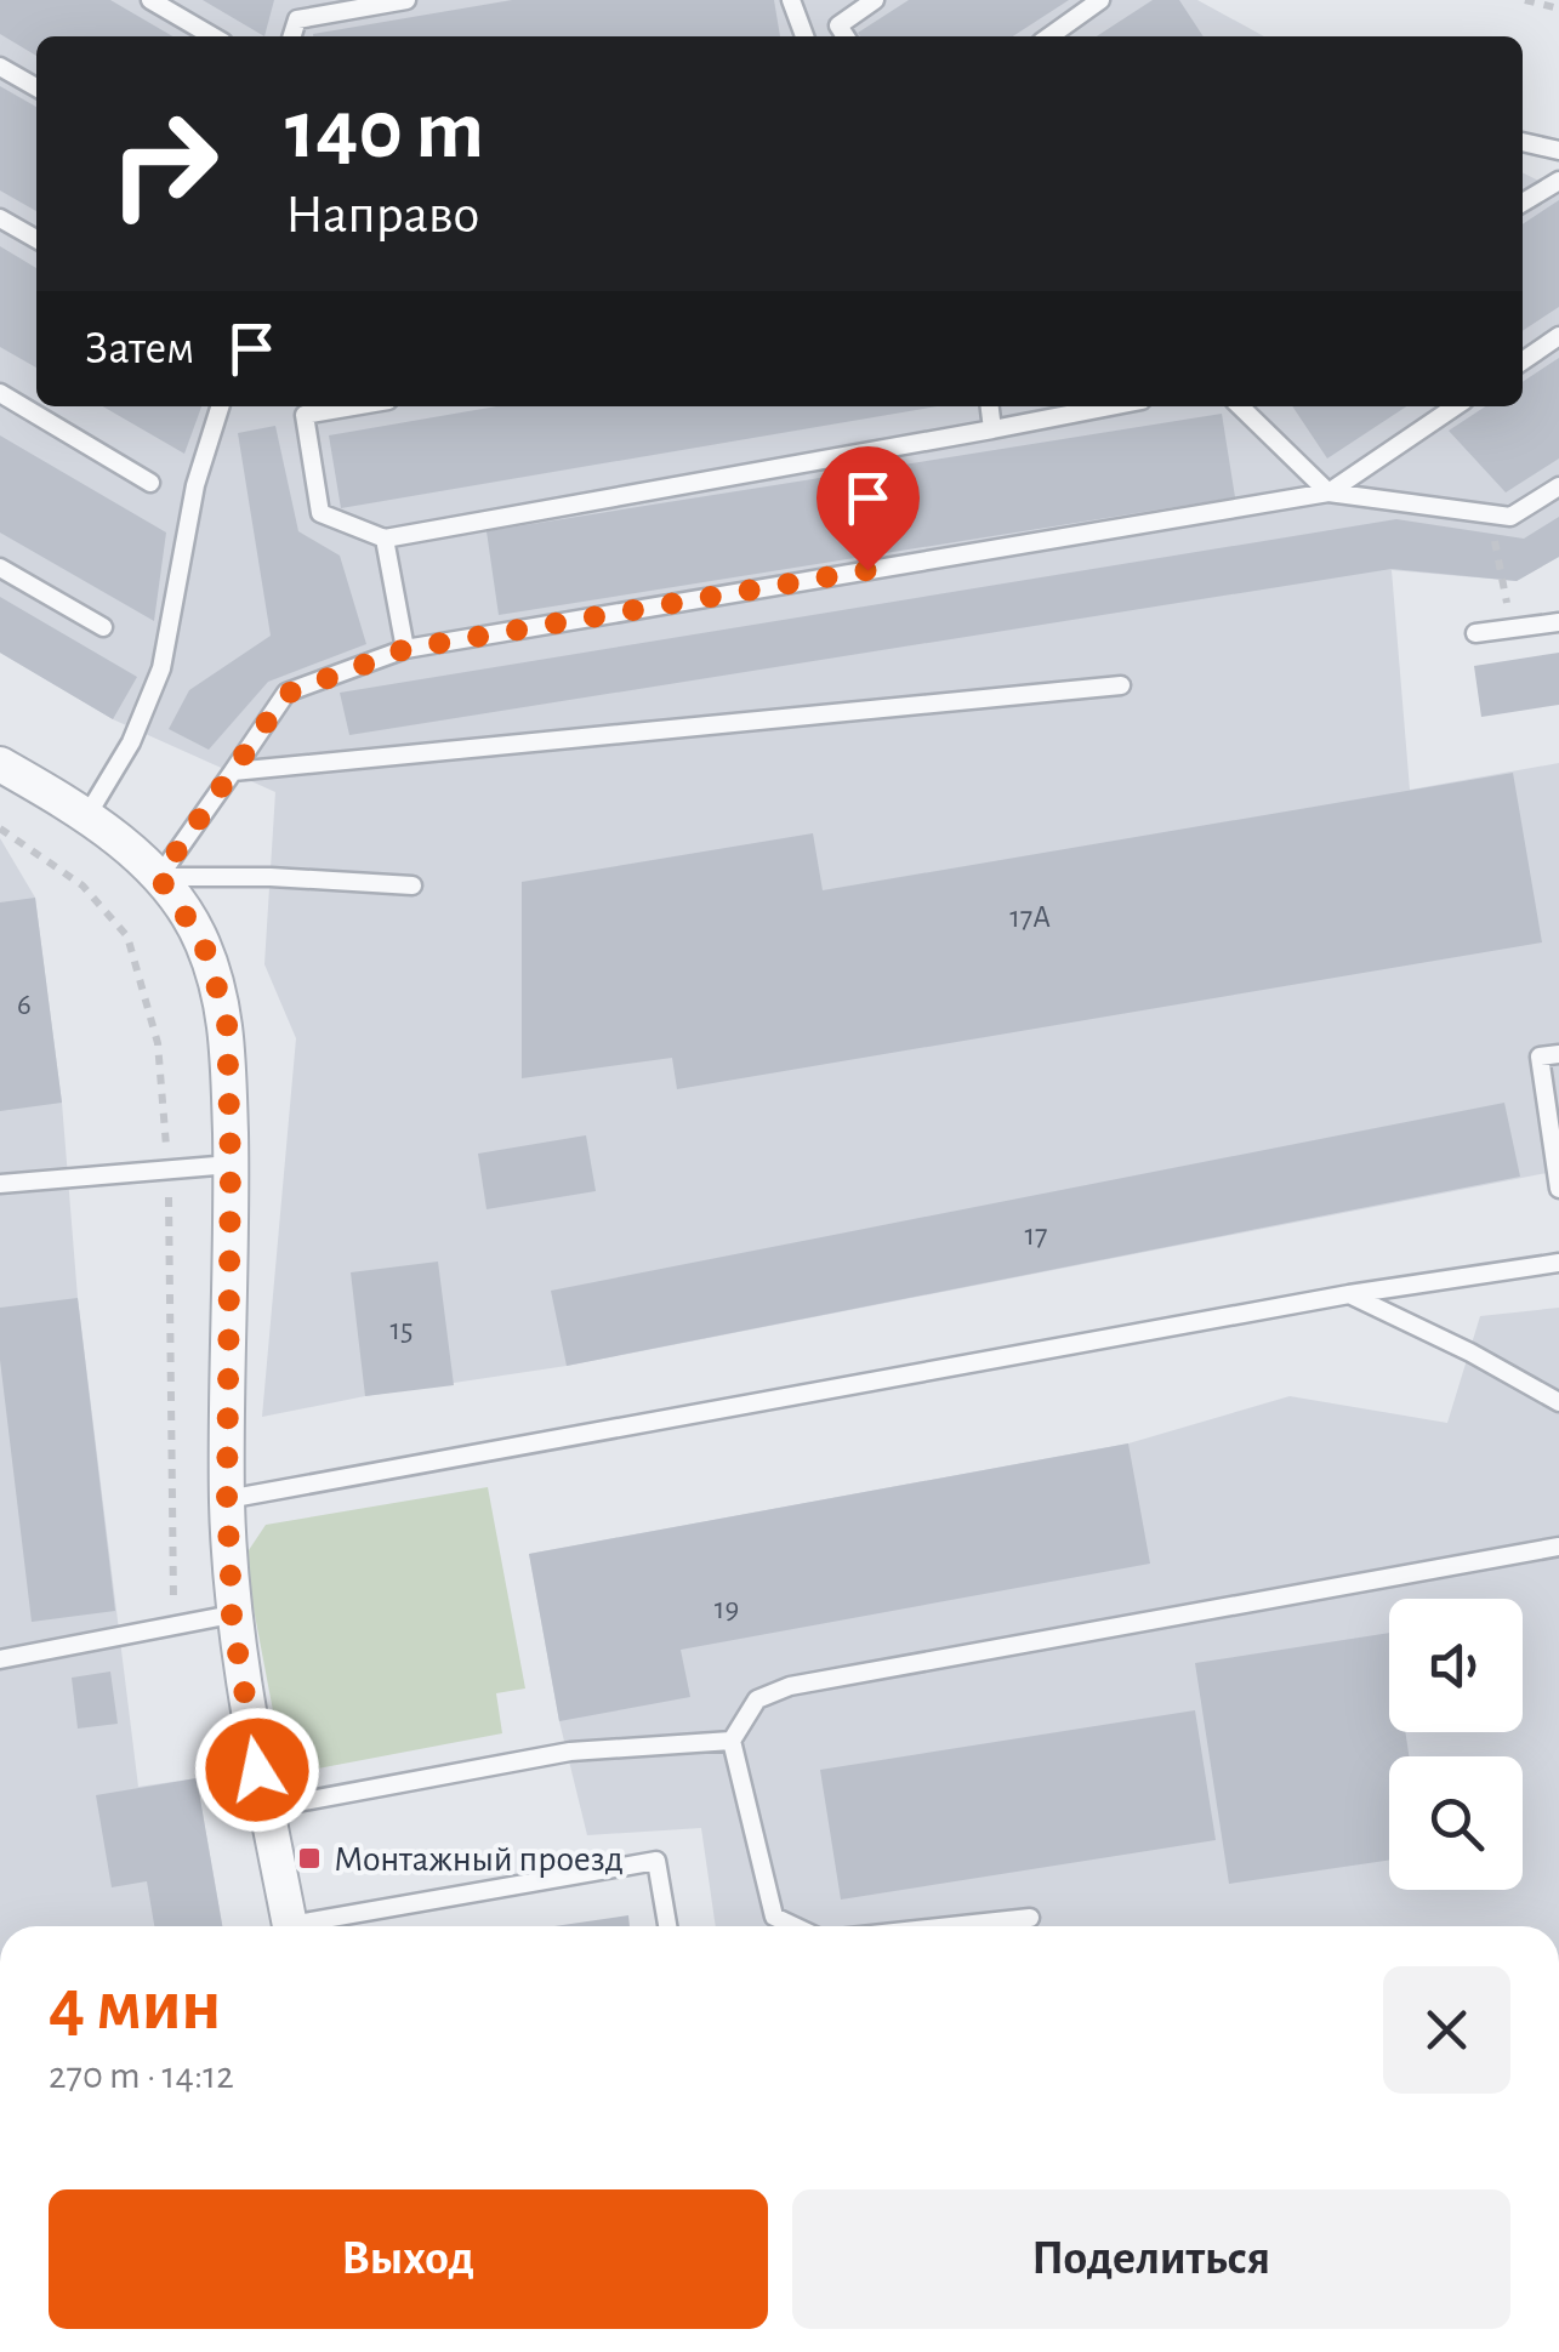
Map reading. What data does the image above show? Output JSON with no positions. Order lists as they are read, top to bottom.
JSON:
{
  "places": {
    "transit": ["Монтажный проезд"]
  },
  "house_numbers": [
    "17А",
    "6",
    "17",
    "15",
    "19"
  ],
  "page": {
    "turn": ["140 m", "Направо"],
    "then": "Затем",
    "heading": ["4 мин", "270 m · 14:12"],
    "buttons": ["Выход", "Поделиться"]
  }
}
